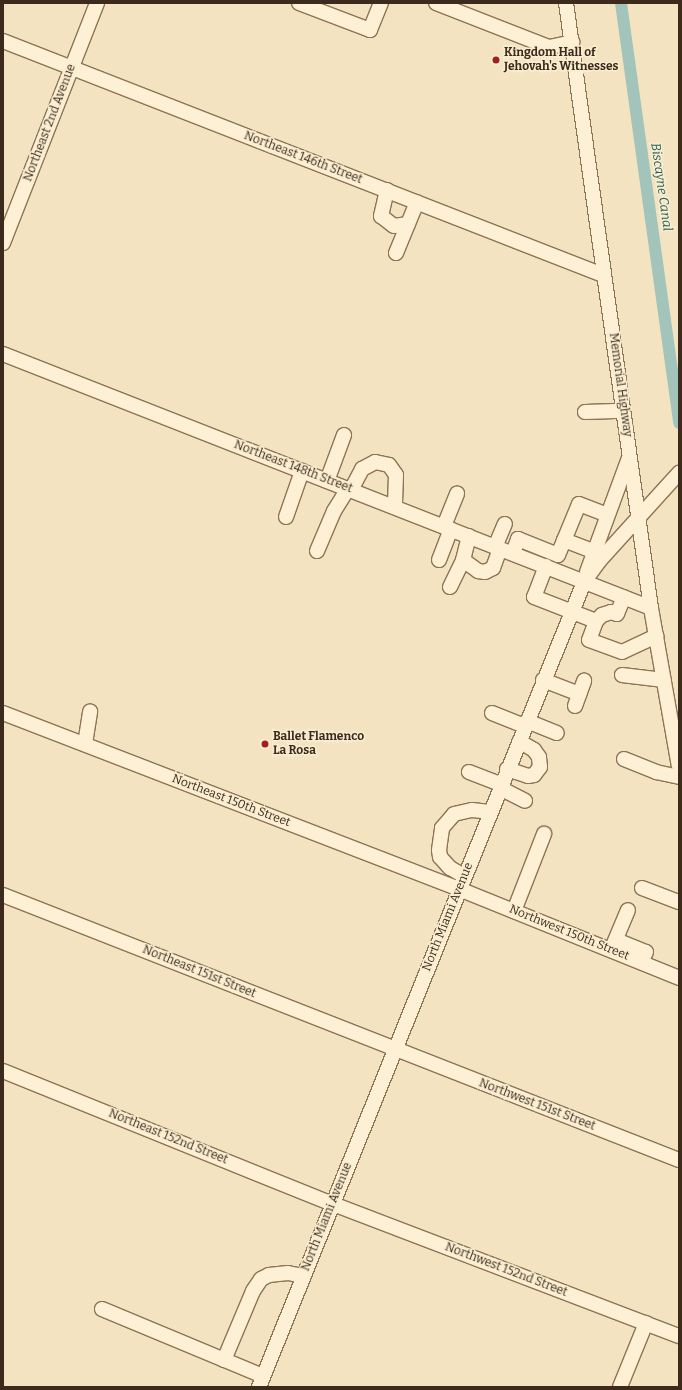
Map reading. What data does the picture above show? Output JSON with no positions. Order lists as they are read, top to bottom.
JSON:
{
  "streets": {
    "street": [
      "Northeast 2nd Avenue",
      "Northeast 146th Street",
      "Memorial Highway",
      "Northeast 148th Street",
      "Northeast 150th Street",
      "North Miami Avenue",
      "Northwest 150th Street",
      "Northeast 151st Street",
      "Northwest 151st Street",
      "Northeast 152nd Street",
      "Northwest 152nd Street"
    ]
  },
  "crossings": [
    ["Northeast 2nd Avenue", "Northeast 146th Street"],
    ["Northeast 146th Street", "Memorial Highway"],
    ["Memorial Highway", "Northeast 148th Street"],
    ["Memorial Highway", "North Miami Avenue"],
    ["Northeast 148th Street", "North Miami Avenue"],
    ["Northeast 150th Street", "North Miami Avenue"],
    ["Northeast 150th Street", "Northwest 150th Street"],
    ["North Miami Avenue", "Northwest 150th Street"],
    ["North Miami Avenue", "Northeast 151st Street"],
    ["North Miami Avenue", "Northwest 151st Street"],
    ["North Miami Avenue", "Northeast 152nd Street"],
    ["North Miami Avenue", "Northwest 152nd Street"],
    ["Northeast 151st Street", "Northwest 151st Street"],
    ["Northeast 152nd Street", "Northwest 152nd Street"]
  ],
  "water": ["Biscayne Canal"],
  "places": ["Kingdom Hall of Jehovah's Witnesses", "Ballet Flamenco La Rosa"]
}
